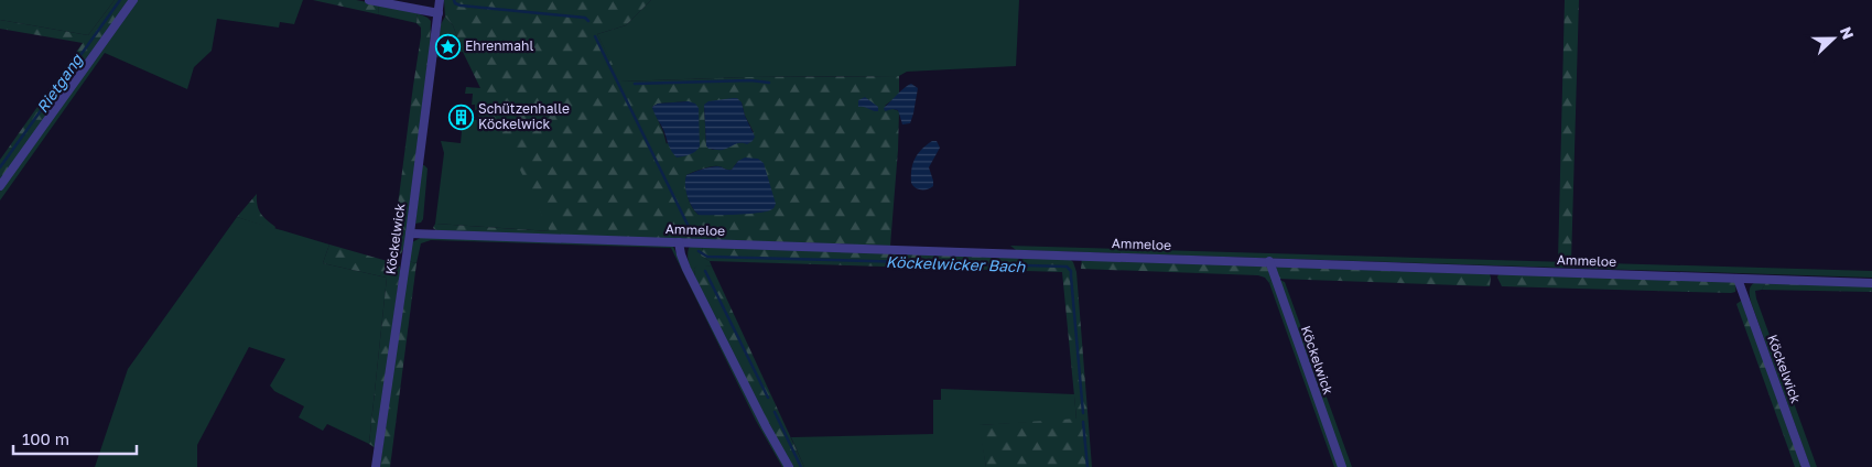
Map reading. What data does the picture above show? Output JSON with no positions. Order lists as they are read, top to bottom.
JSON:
{
  "streets": {
    "street": ["Ammeloe", "Köckelwick"]
  },
  "crossings": [
    ["Ammeloe", "Köckelwick"]
  ],
  "water": ["Rietgang", "Köckelwicker Bach"],
  "places": {
    "place": ["Ehrenmahl"],
    "building": ["Schützenhalle Köckelwick"]
  },
  "scale_bar": "100 m",
  "north": "right"
}
